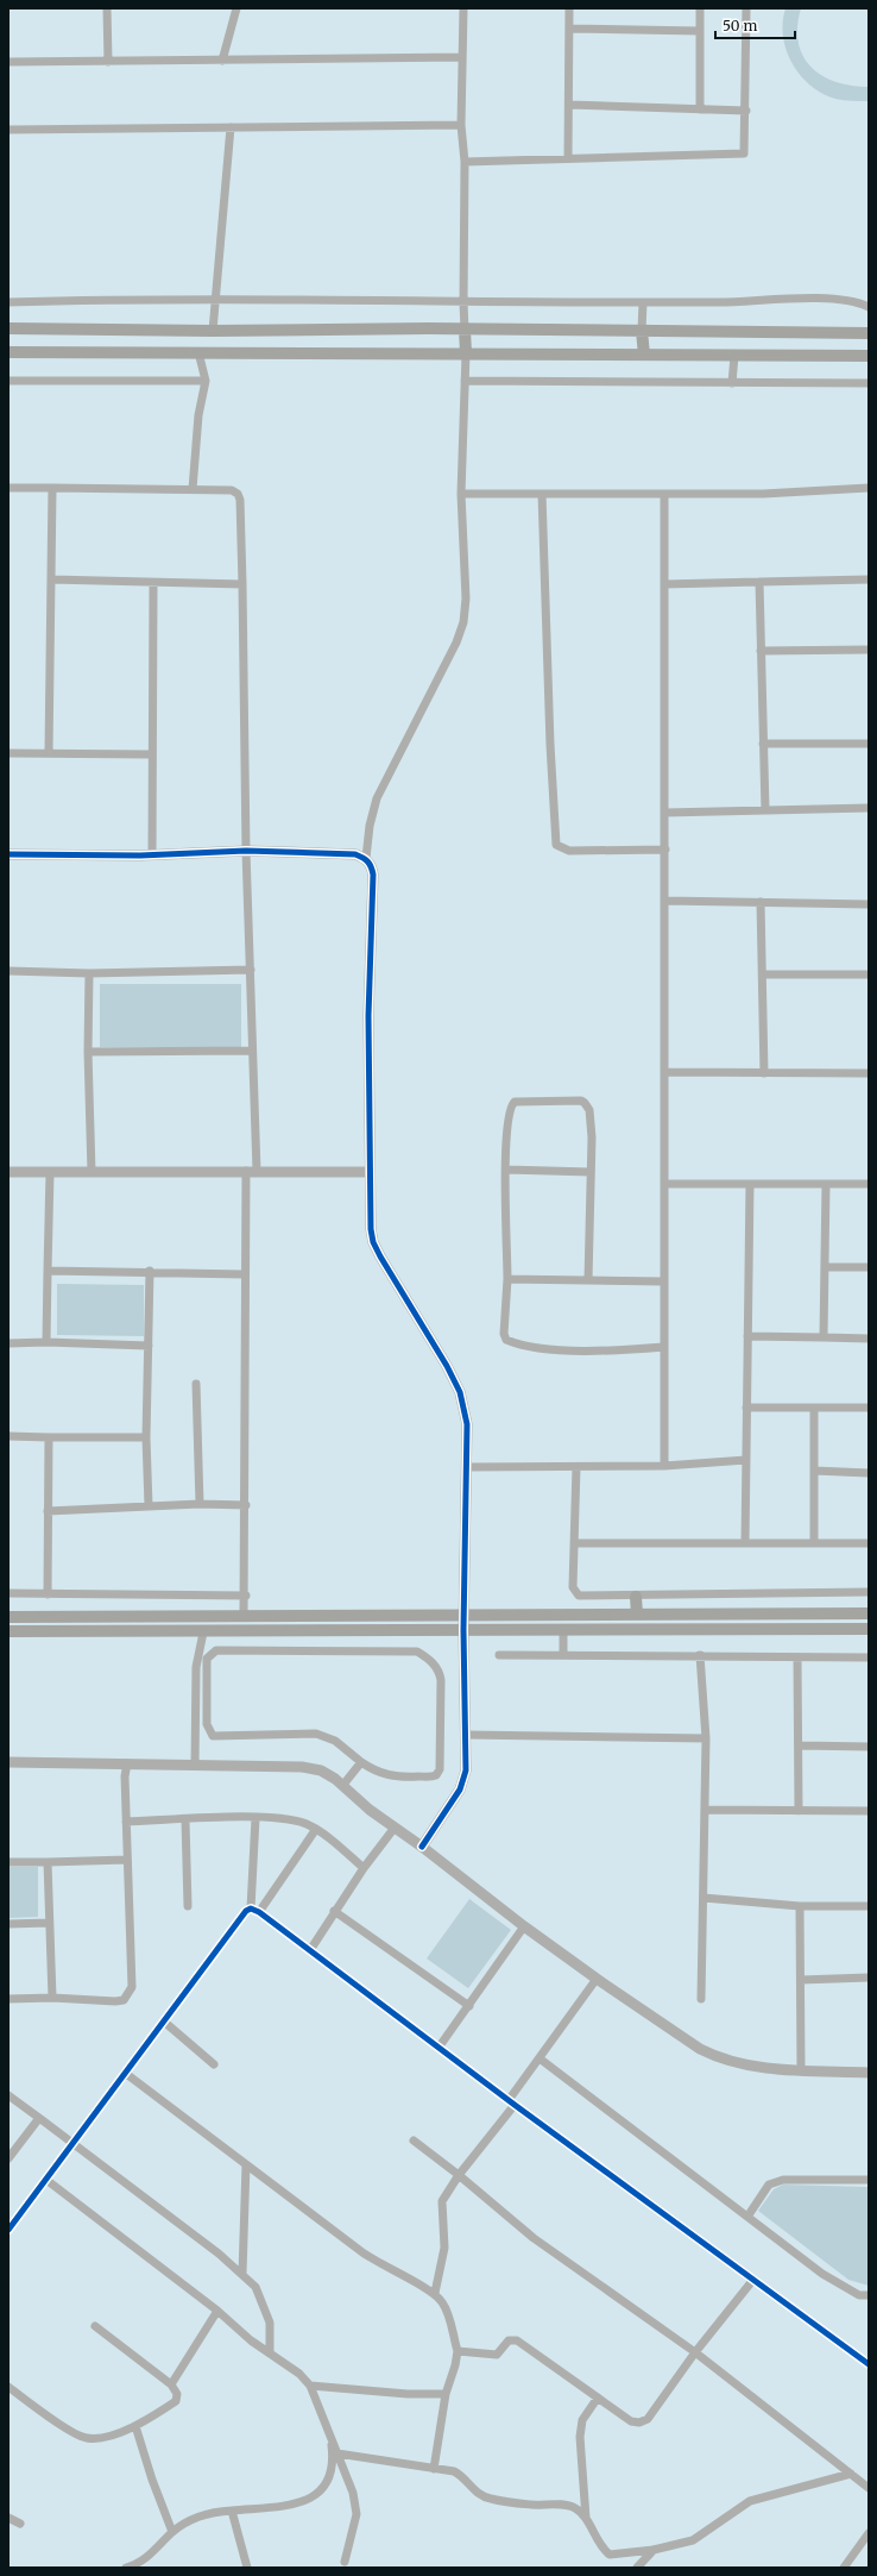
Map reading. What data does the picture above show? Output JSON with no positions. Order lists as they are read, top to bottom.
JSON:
{
  "scale_bar": "50 m"
}
